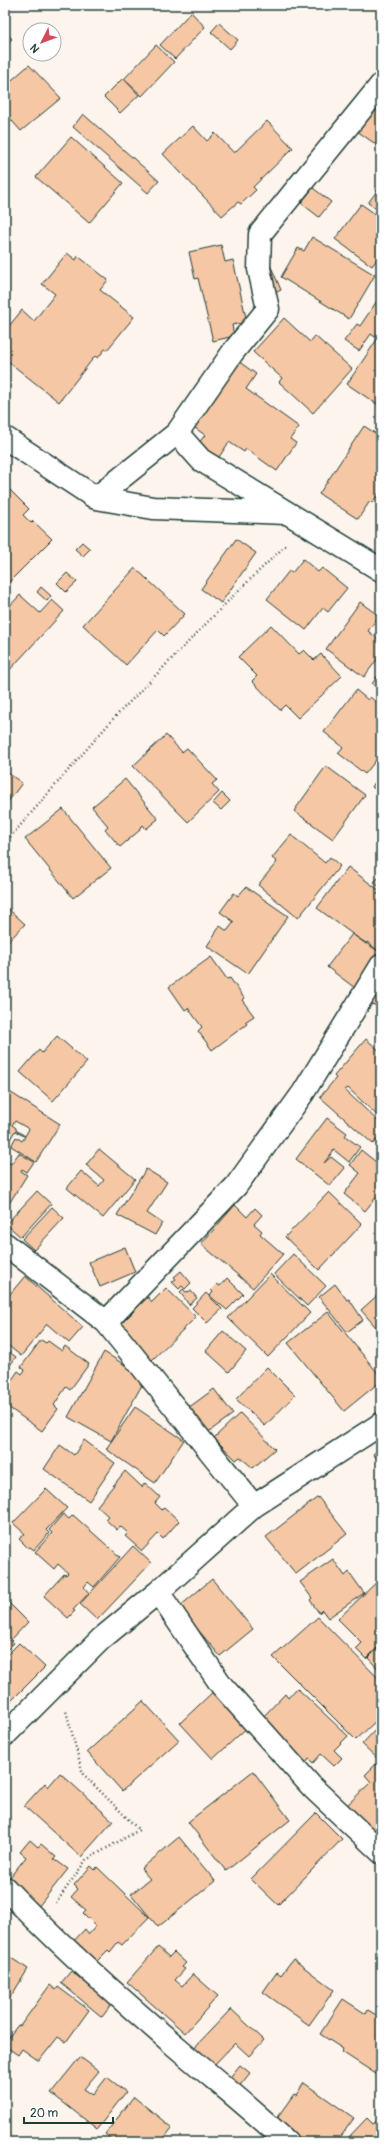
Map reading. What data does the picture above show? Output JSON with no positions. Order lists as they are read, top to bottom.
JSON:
{
  "scale_bar": "20 m",
  "north": "bottom left"
}
